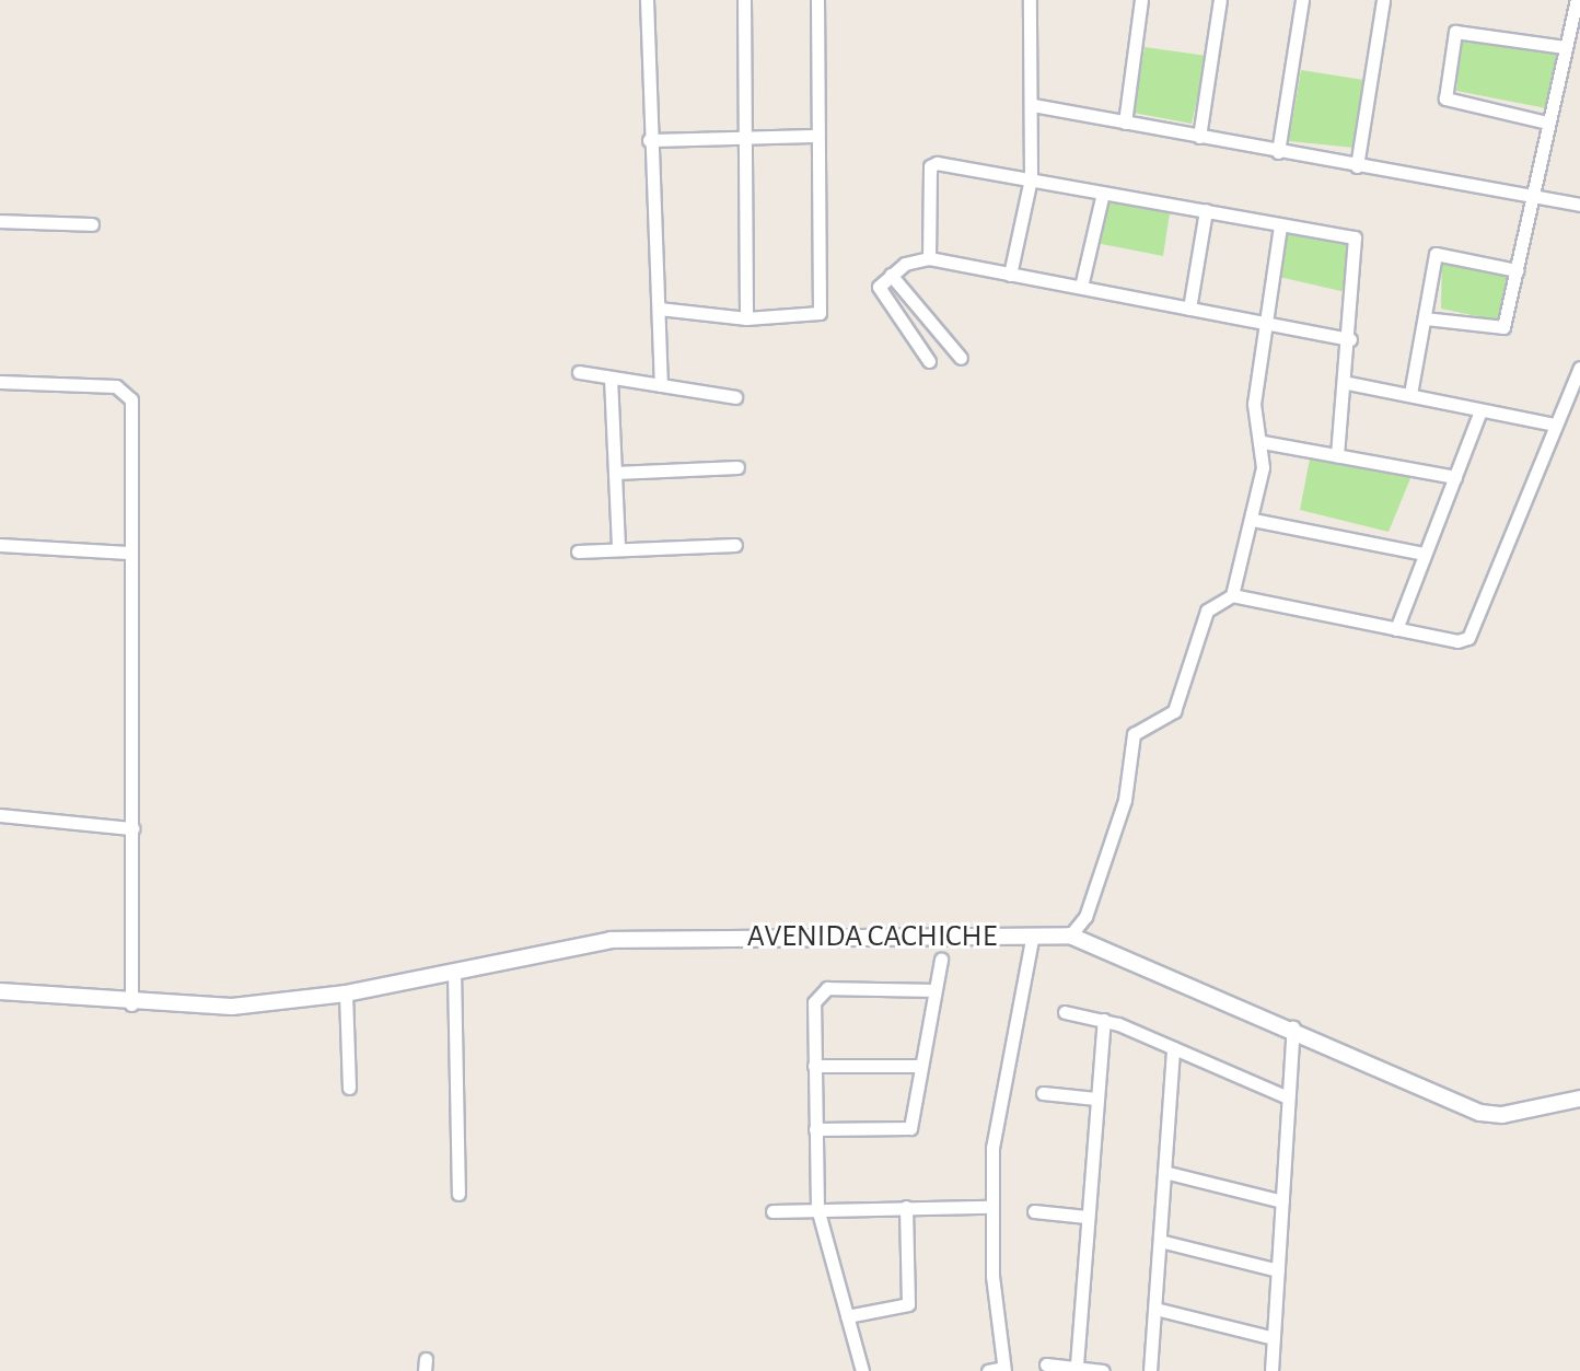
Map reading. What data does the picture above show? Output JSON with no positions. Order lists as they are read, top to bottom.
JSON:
{
  "streets": {
    "street": ["AVENIDA CACHICHE"]
  }
}
